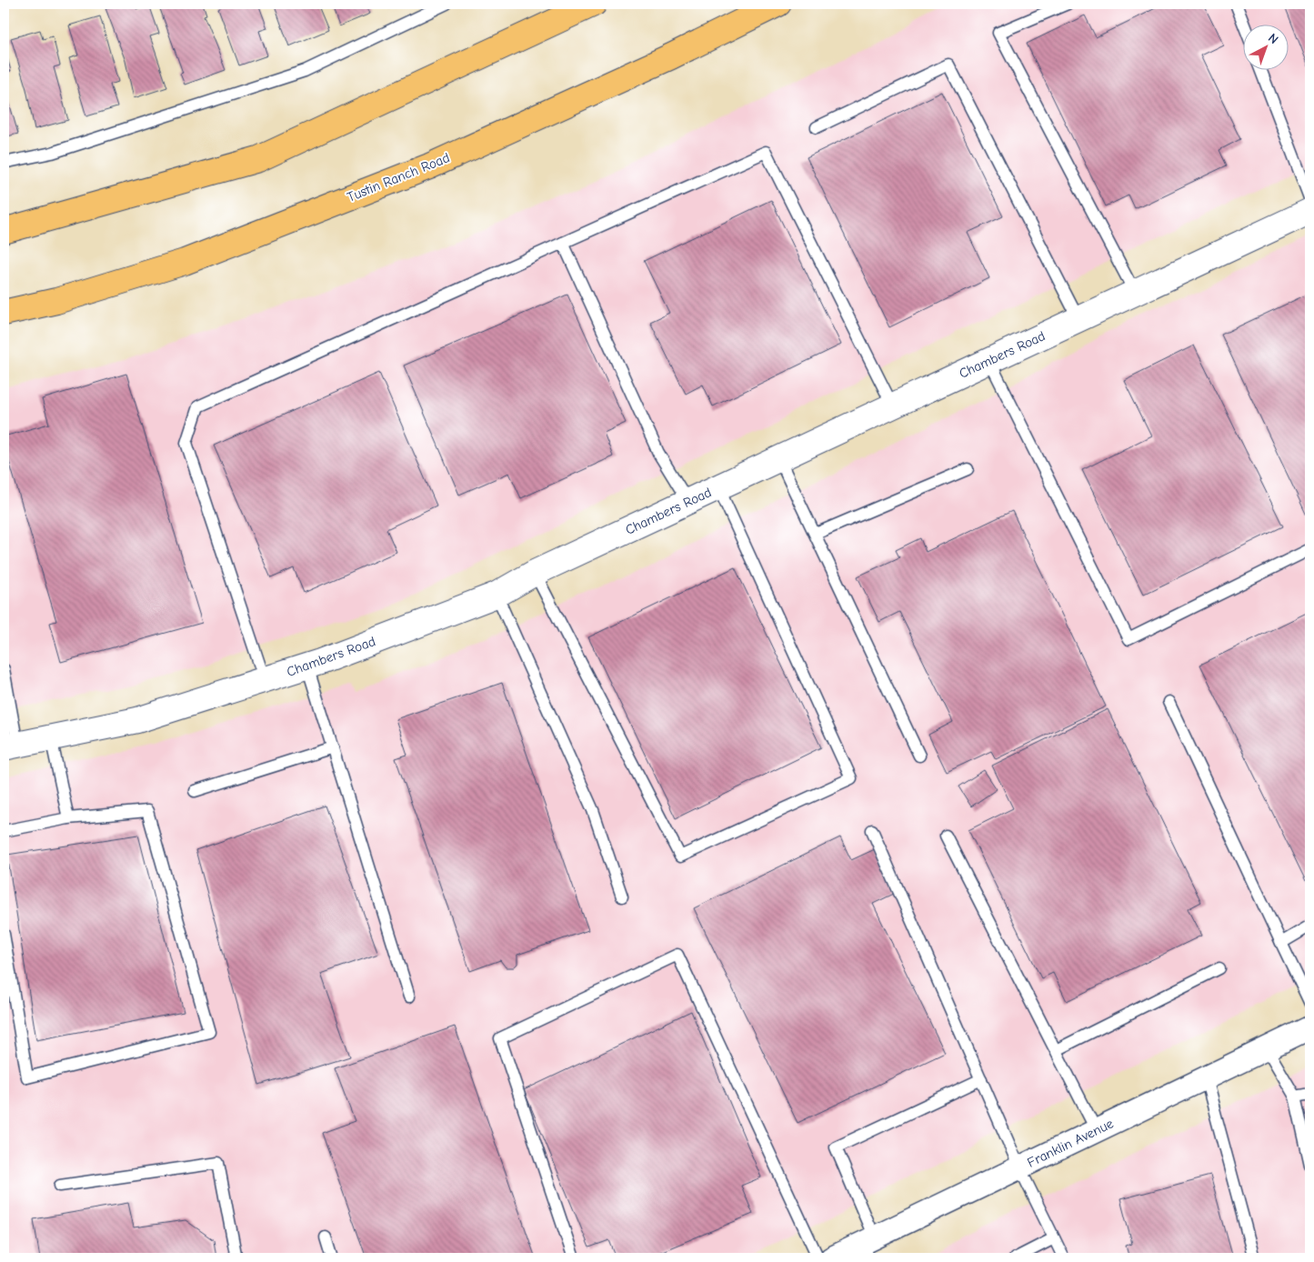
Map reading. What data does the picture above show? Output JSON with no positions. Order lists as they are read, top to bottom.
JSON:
{
  "streets": {
    "main road": ["Tustin Ranch Road"],
    "street": ["Chambers Road", "Franklin Avenue"]
  },
  "north": "top right"
}
